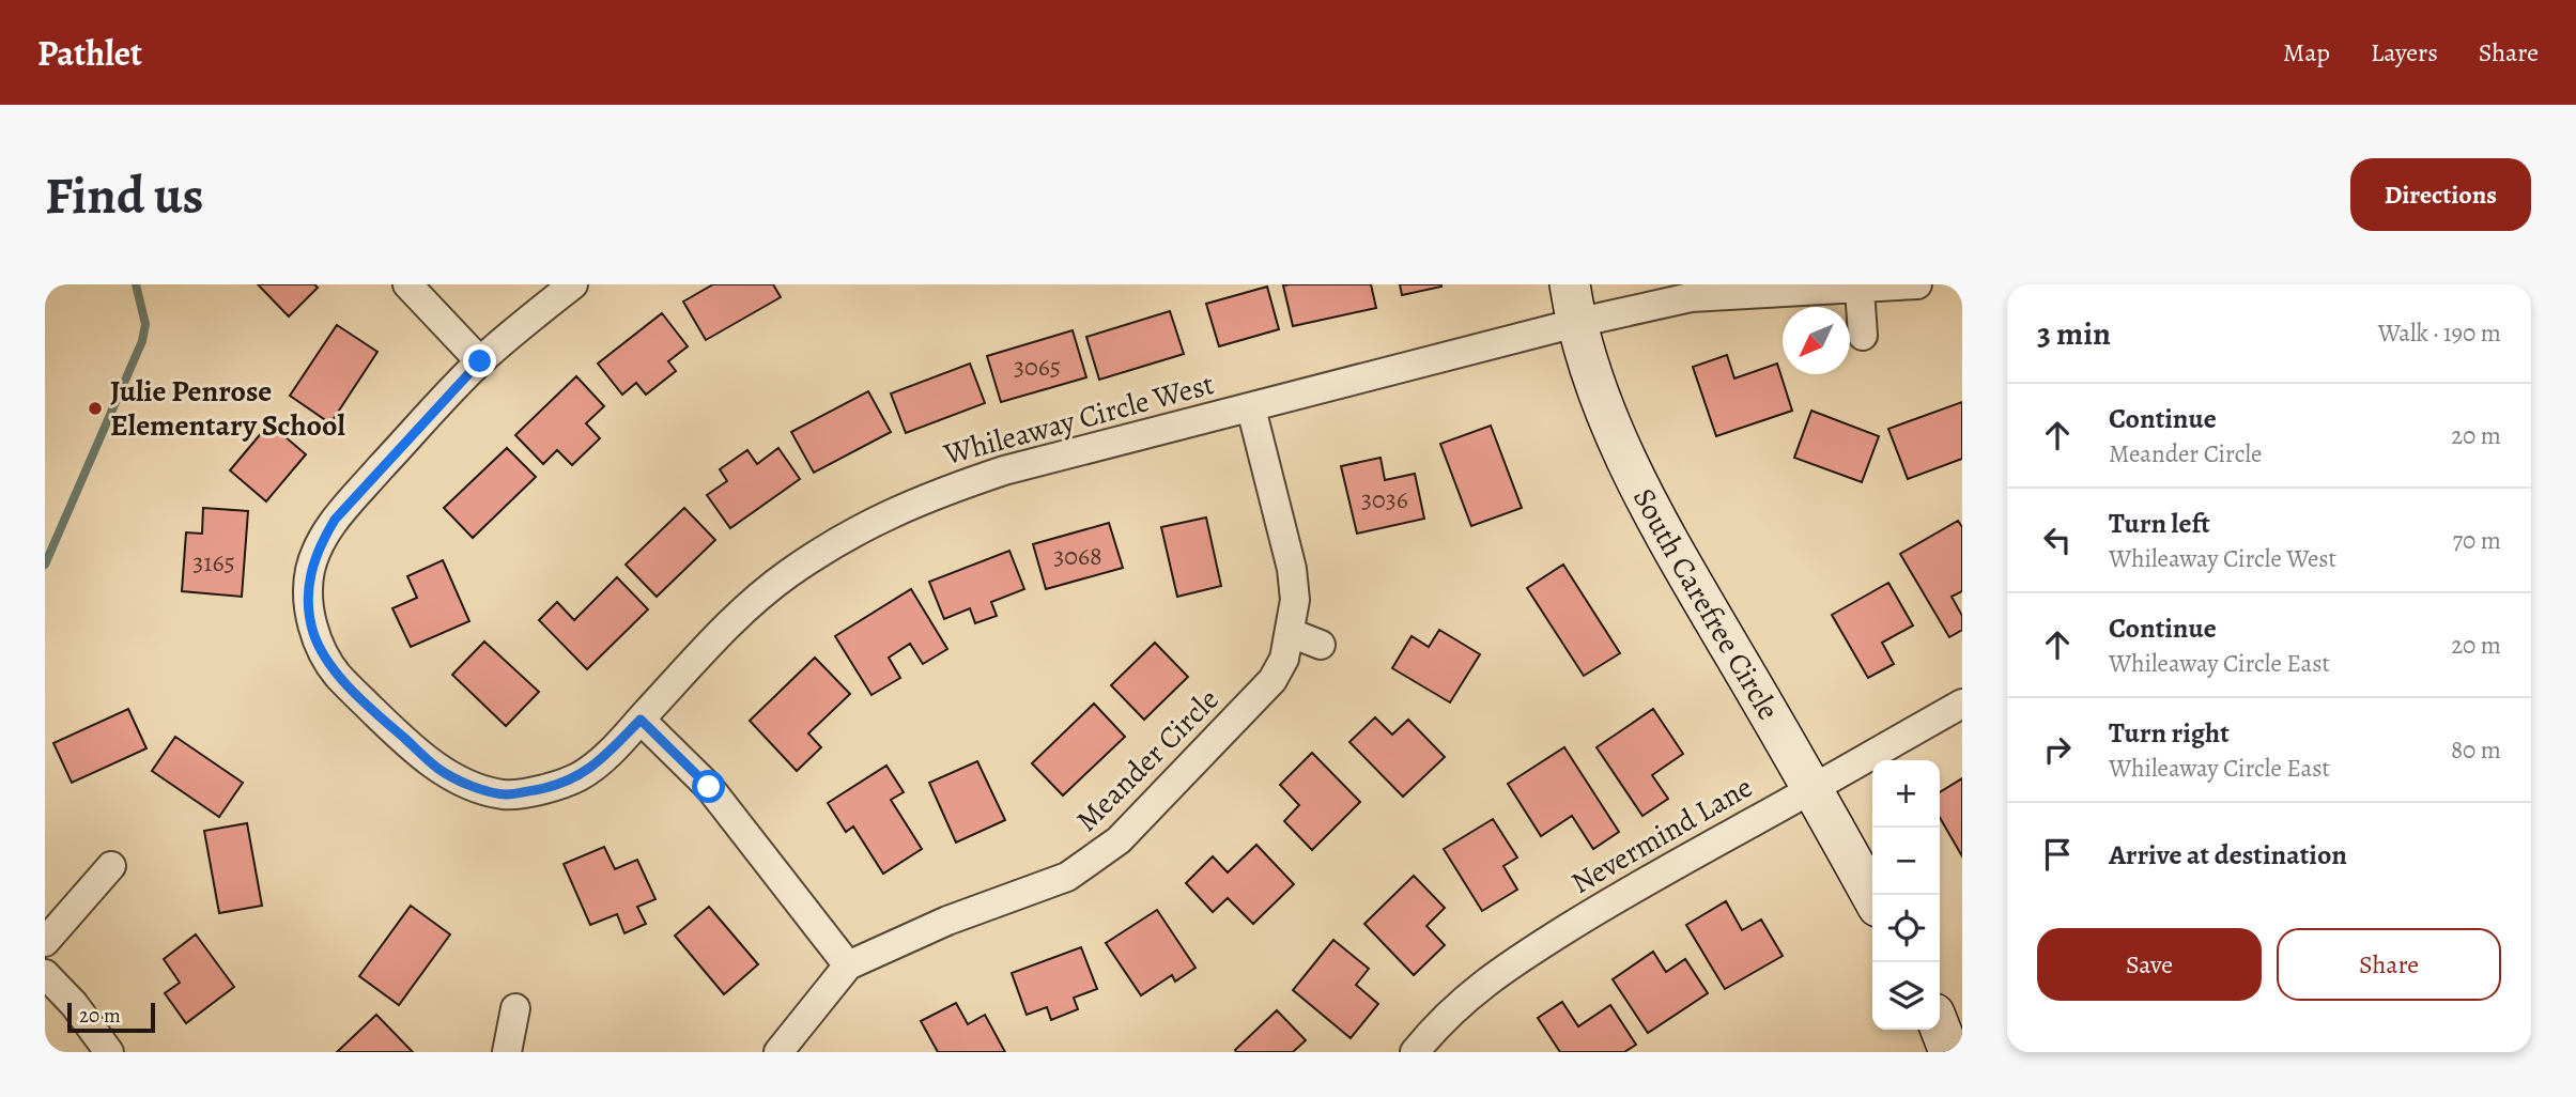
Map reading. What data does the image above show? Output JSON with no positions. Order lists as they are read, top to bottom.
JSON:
{
  "streets": {
    "main road": ["South Carefree Circle"],
    "street": ["Whileaway Circle West", "Meander Circle", "Nevermind Lane"]
  },
  "crossings": [
    ["Whileaway Circle West", "South Carefree Circle"],
    ["Whileaway Circle West", "Meander Circle"],
    ["South Carefree Circle", "Nevermind Lane"]
  ],
  "places": ["Julie Penrose Elementary School"],
  "house_numbers": [
    "3065",
    "3036",
    "3068",
    "3165"
  ],
  "scale_bar": "20 m",
  "north": "bottom left",
  "page": {
    "header": "Pathlet",
    "nav": ["Map", "Layers", "Share"],
    "buttons": [
      "Directions",
      ["Save", "Share"]
    ],
    "title": "Find us",
    "heading": ["3 min", "Walk · 190 m"],
    "list": [
      ["Continue", "Meander Circle", "20 m"],
      ["Turn left", "Whileaway Circle West", "70 m"],
      ["Continue", "Whileaway Circle East", "20 m"],
      ["Turn right", "Whileaway Circle East", "80 m"],
      "Arrive at destination"
    ],
    "map_buttons": ["+", "−"],
    "scale": "20 m"
  }
}
